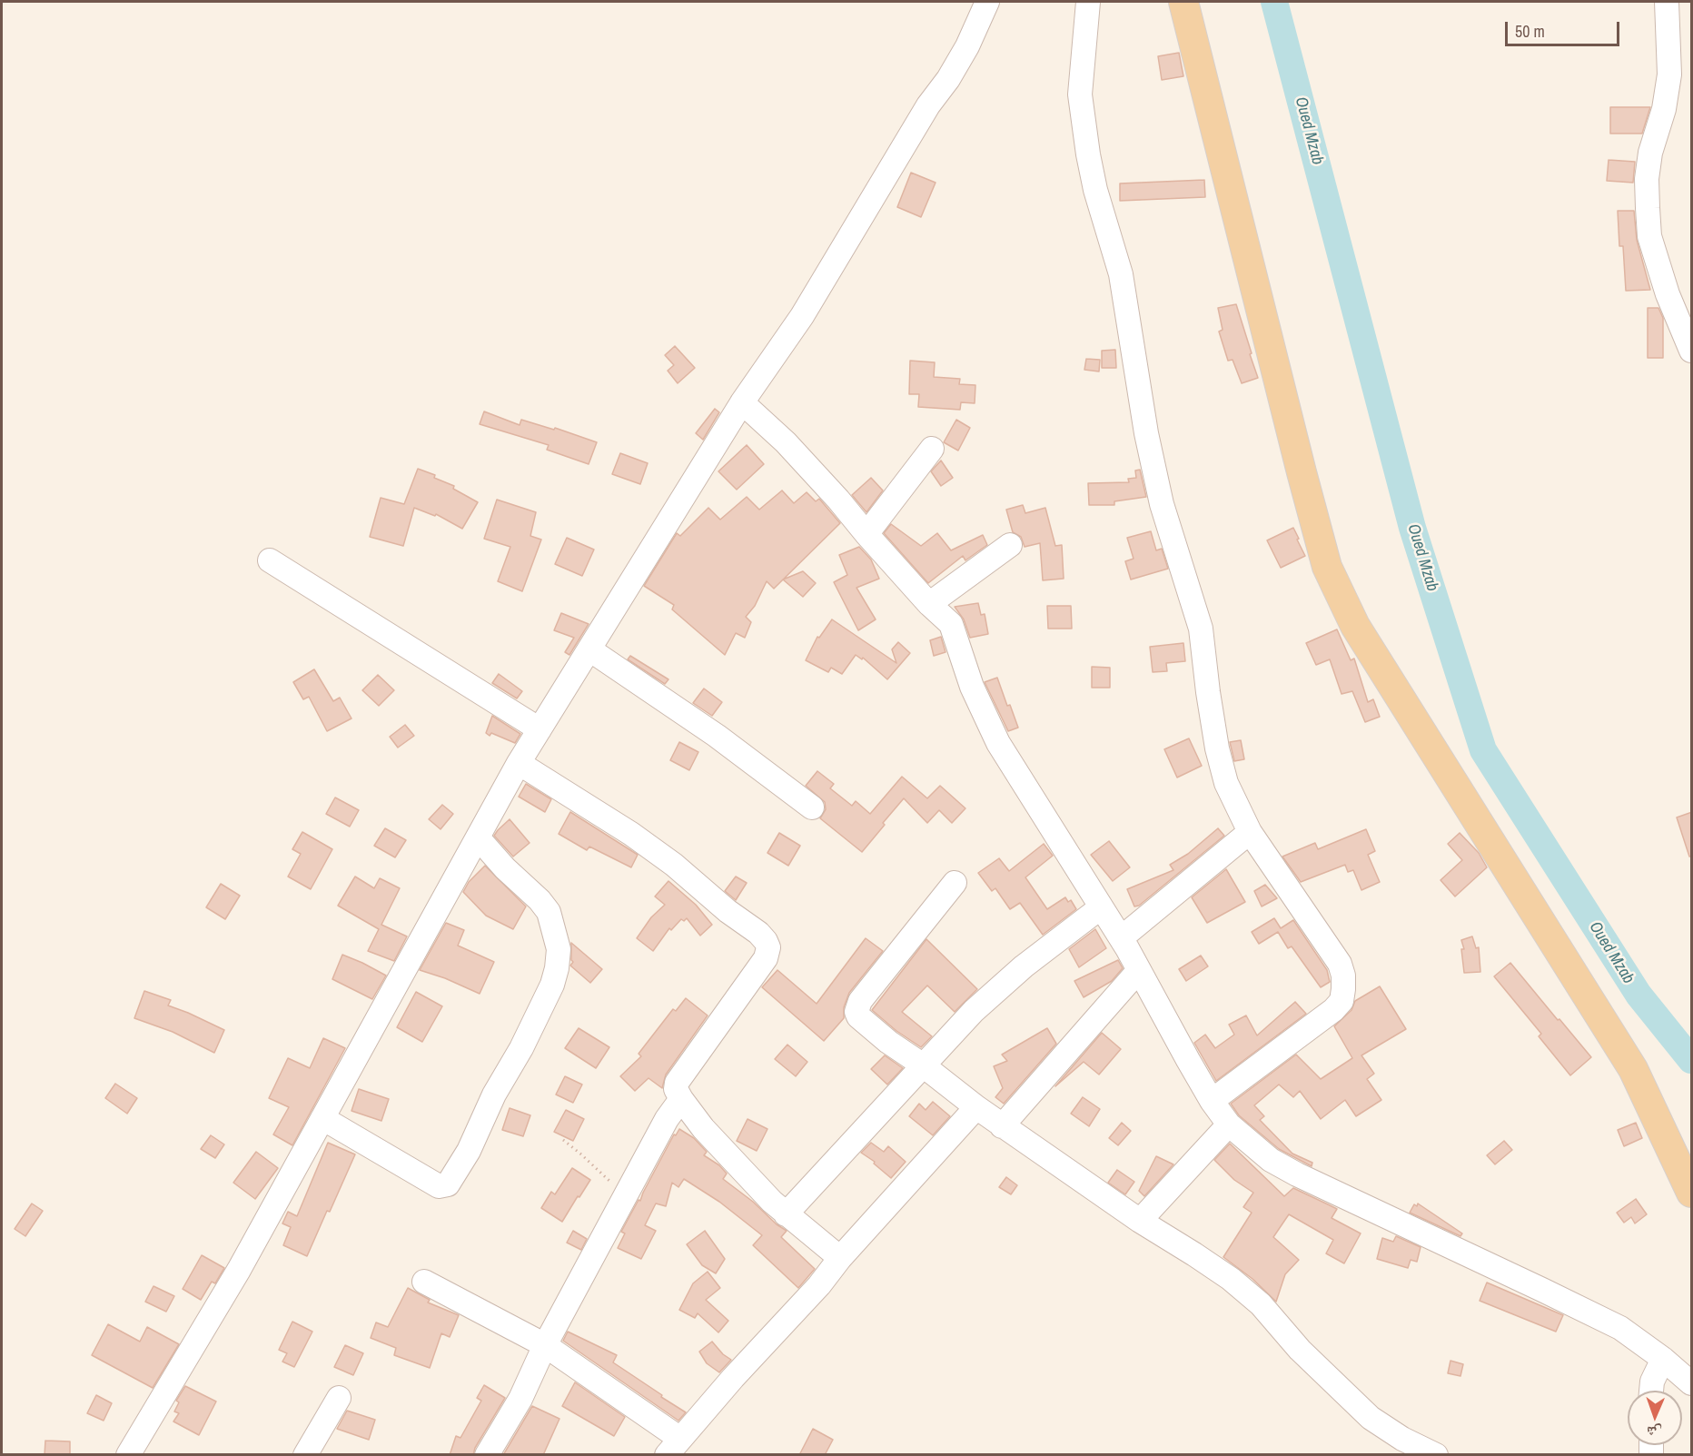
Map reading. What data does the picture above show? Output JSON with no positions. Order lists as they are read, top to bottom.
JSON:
{
  "water": ["Oued Mzab"],
  "scale_bar": "50 m",
  "north": "bottom"
}
